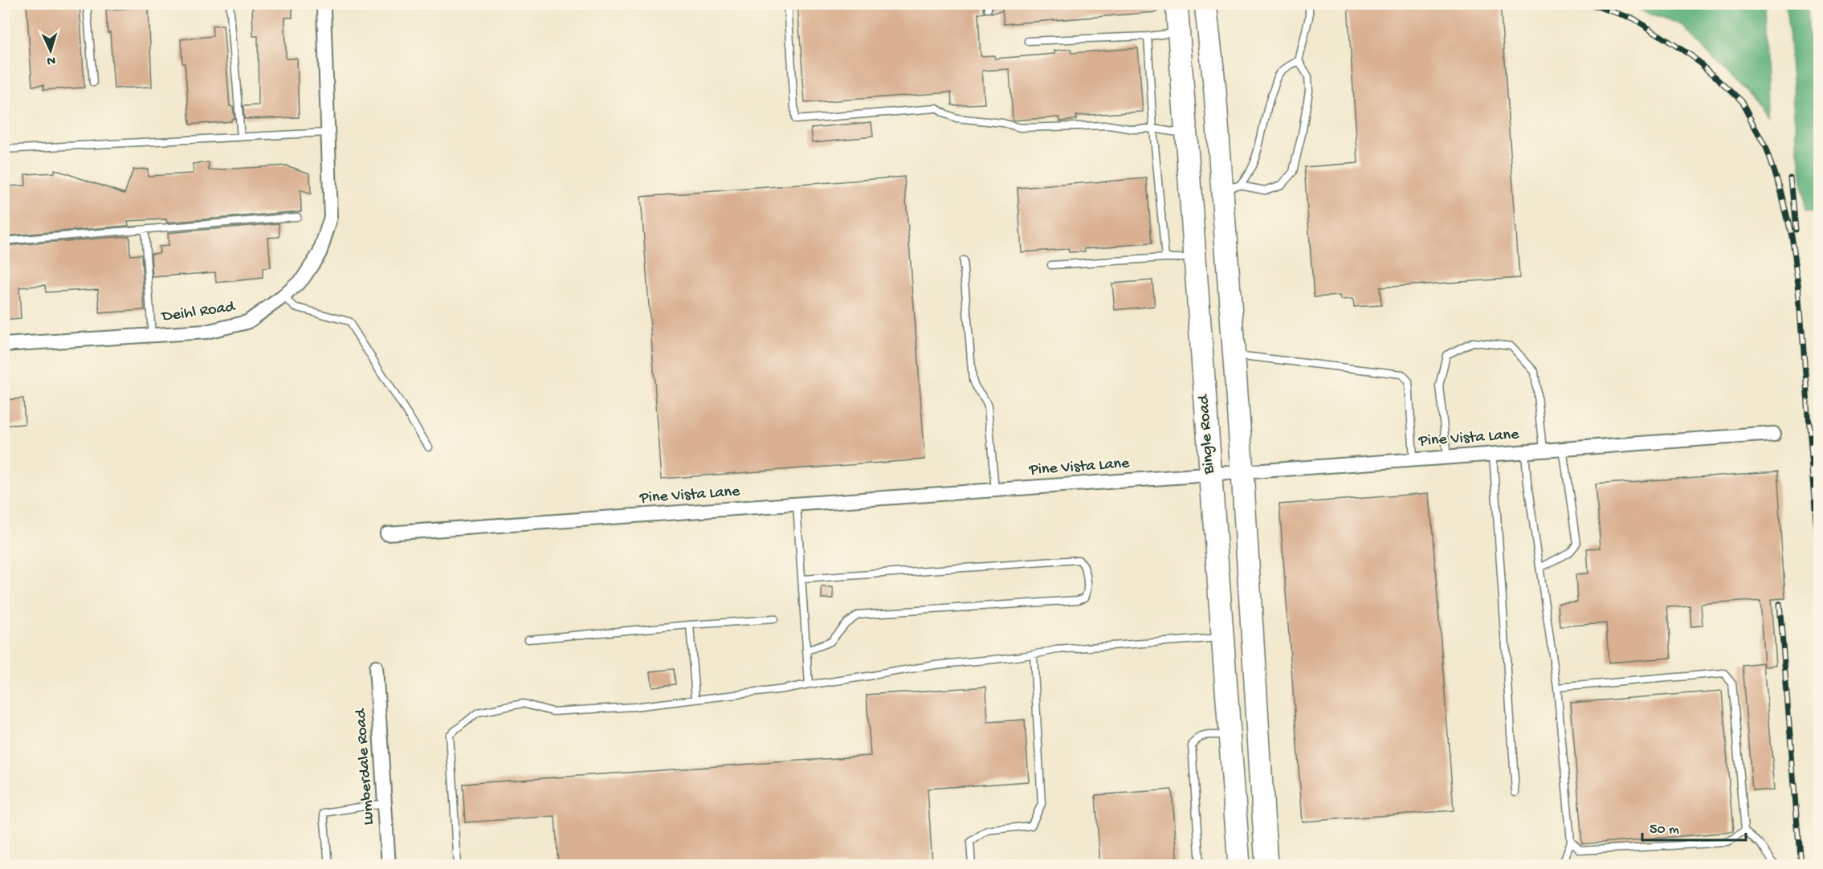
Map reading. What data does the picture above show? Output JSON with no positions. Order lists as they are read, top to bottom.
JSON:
{
  "streets": {
    "main road": ["Bingle Road"],
    "street": ["Deihl Road", "Pine Vista Lane", "Lumberdale Road"]
  },
  "crossings": [
    ["Bingle Road", "Pine Vista Lane"]
  ],
  "scale_bar": "50 m",
  "north": "bottom"
}
